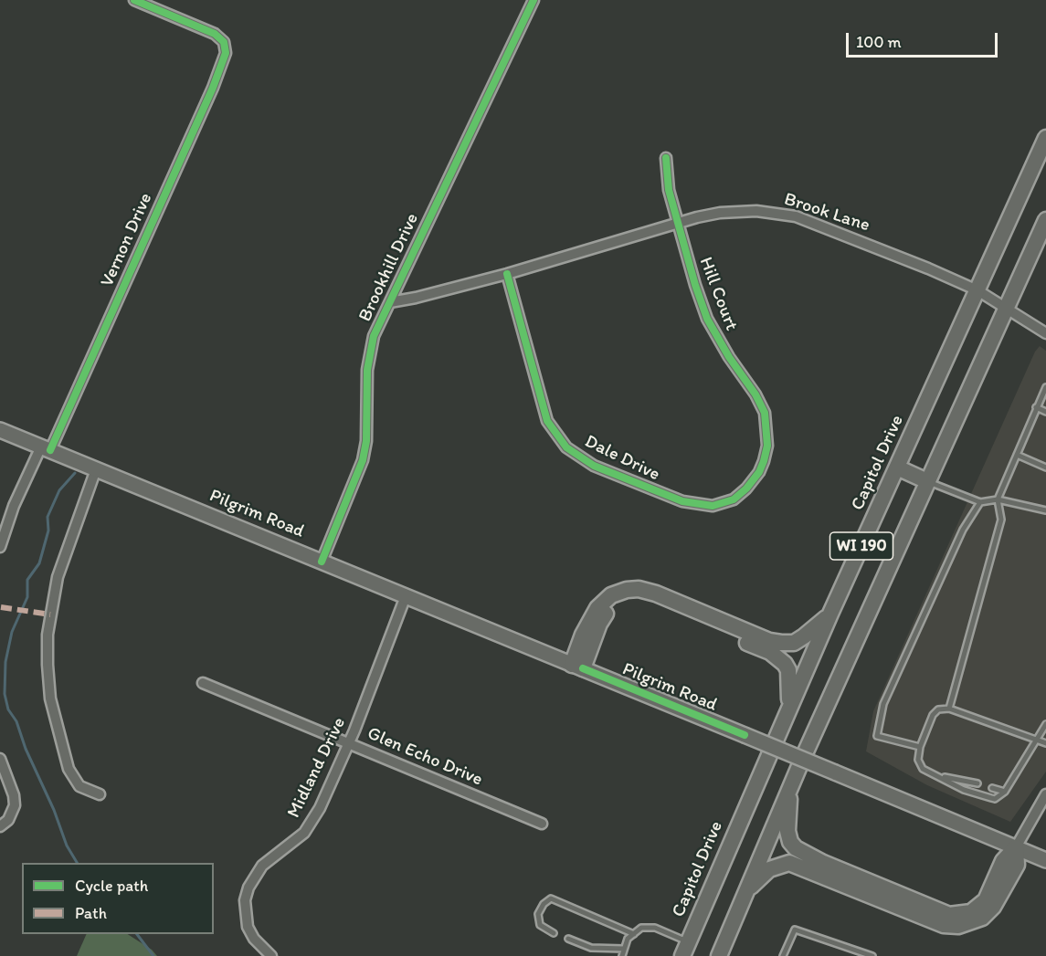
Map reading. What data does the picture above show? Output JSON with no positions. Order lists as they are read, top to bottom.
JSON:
{
  "streets": {
    "main road": ["Capitol Drive", "Pilgrim Road", "WI 190"],
    "street": [
      "Brook Lane",
      "Vernon Drive",
      "Brookhill Drive",
      "Hill Court",
      "Dale Drive",
      "Glen Echo Drive",
      "Midland Drive"
    ]
  },
  "crossings": [
    ["Brook Lane", "Brookhill Drive"],
    ["Brook Lane", "Hill Court"],
    ["Brook Lane", "Dale Drive"],
    ["Brook Lane", "Capitol Drive"],
    ["Brook Lane", "WI 190"],
    ["Vernon Drive", "Pilgrim Road"],
    ["Brookhill Drive", "Pilgrim Road"],
    ["Hill Court", "Dale Drive"],
    ["Pilgrim Road", "Midland Drive"],
    ["Glen Echo Drive", "Midland Drive"]
  ],
  "legend": ["Cycle path", "Path"],
  "scale_bar": "100 m"
}
